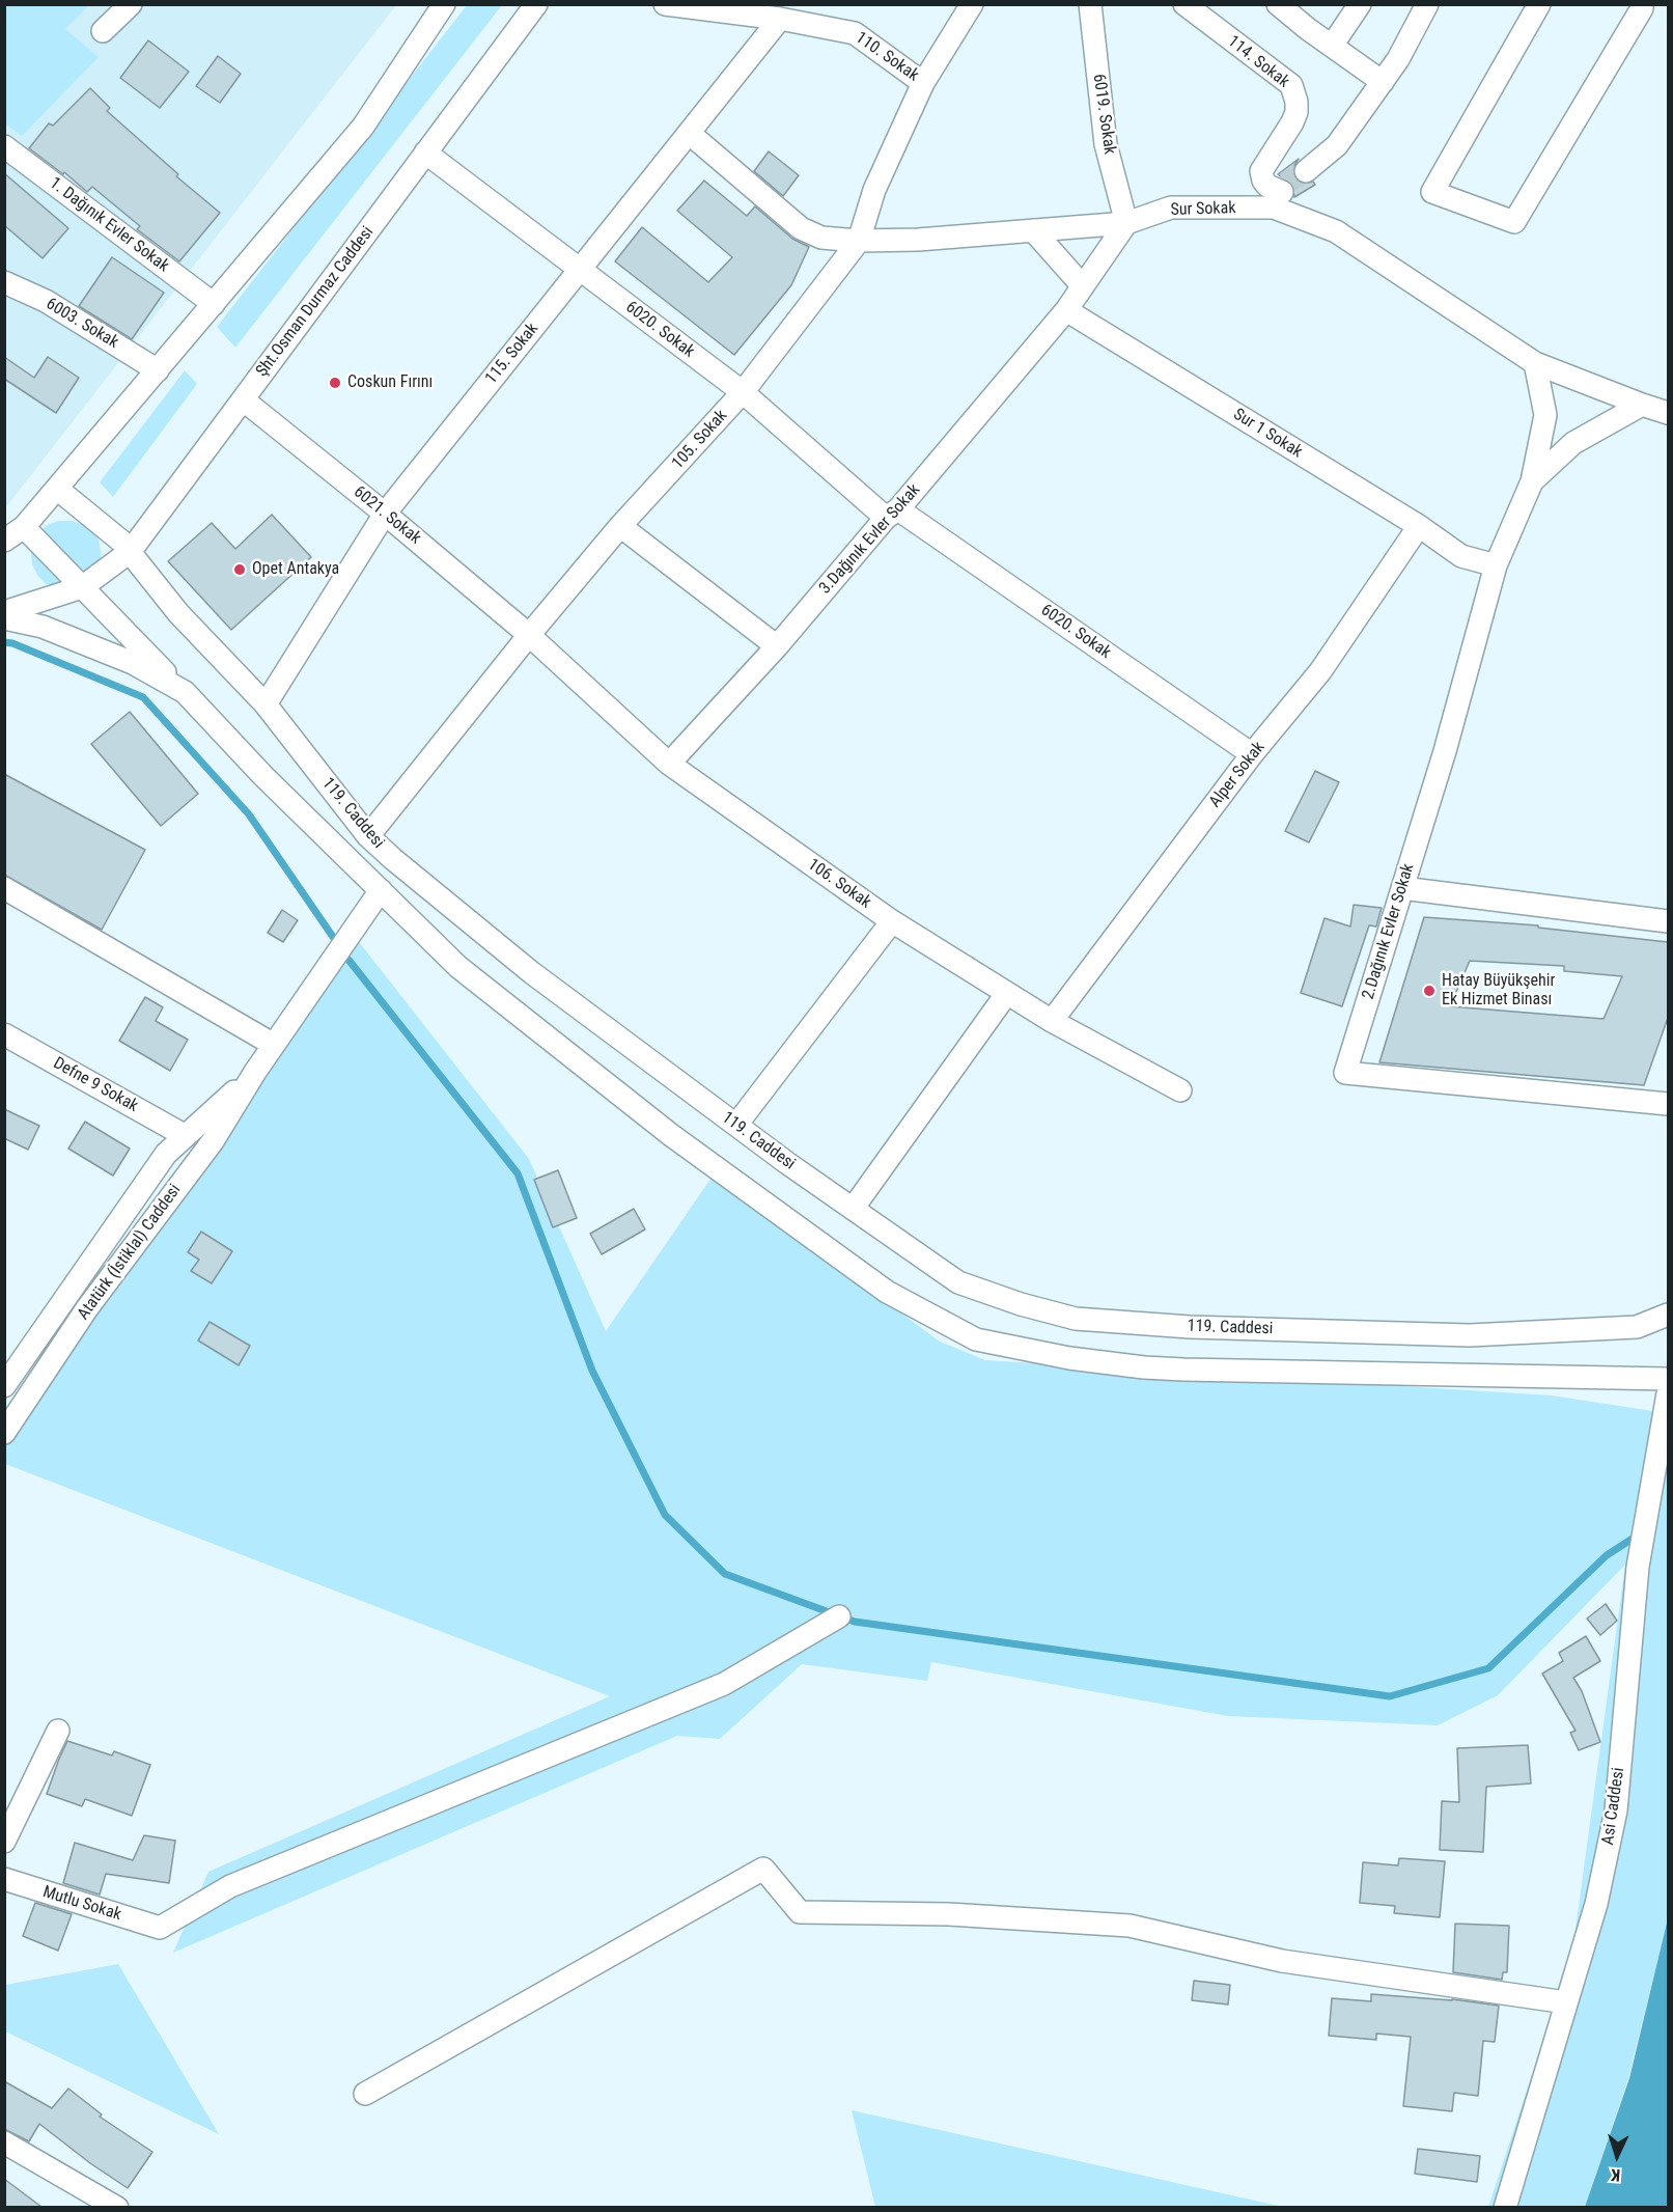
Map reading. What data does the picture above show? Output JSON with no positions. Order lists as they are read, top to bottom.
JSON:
{
  "streets": {
    "street": [
      "110. Sokak",
      "114. Sokak",
      "6019. Sokak",
      "Sur Sokak",
      "1. Dağınık Evler Sokak",
      "Şht.Osman Durmaz Caddesi",
      "6003. Sokak",
      "6020. Sokak",
      "115. Sokak",
      "Sur 1 Sokak",
      "105. Sokak",
      "6021. Sokak",
      "3.Dağınık Evler Sokak",
      "Alper Sokak",
      "119. Caddesi",
      "106. Sokak",
      "2.Dağınık Evler Sokak",
      "Defne 9 Sokak",
      "Atatürk (İstiklal) Caddesi",
      "Asi Caddesi",
      "Mutlu Sokak"
    ]
  },
  "crossings": [
    ["110. Sokak", "115. Sokak"],
    ["110. Sokak", "105. Sokak"],
    ["114. Sokak", "Sur Sokak"],
    ["6019. Sokak", "Sur Sokak"],
    ["Sur Sokak", "115. Sokak"],
    ["Sur Sokak", "105. Sokak"],
    ["Sur Sokak", "2.Dağınık Evler Sokak"],
    ["Şht.Osman Durmaz Caddesi", "6020. Sokak"],
    ["Şht.Osman Durmaz Caddesi", "6021. Sokak"],
    ["Şht.Osman Durmaz Caddesi", "119. Caddesi"],
    ["6020. Sokak", "115. Sokak"],
    ["6020. Sokak", "105. Sokak"],
    ["6020. Sokak", "3.Dağınık Evler Sokak"],
    ["6020. Sokak", "Alper Sokak"],
    ["115. Sokak", "6021. Sokak"],
    ["115. Sokak", "119. Caddesi"],
    ["Sur 1 Sokak", "3.Dağınık Evler Sokak"],
    ["Sur 1 Sokak", "Alper Sokak"],
    ["Sur 1 Sokak", "2.Dağınık Evler Sokak"],
    ["105. Sokak", "6021. Sokak"],
    ["105. Sokak", "119. Caddesi"],
    ["105. Sokak", "106. Sokak"],
    ["6021. Sokak", "106. Sokak"],
    ["3.Dağınık Evler Sokak", "106. Sokak"],
    ["Alper Sokak", "106. Sokak"],
    ["119. Caddesi", "Atatürk (İstiklal) Caddesi"],
    ["Defne 9 Sokak", "Atatürk (İstiklal) Caddesi"]
  ],
  "places": ["Coskun Fırını", "Opet Antakya", "Hatay Büyükşehir Ek Hizmet Binası"],
  "north": "bottom"
}
